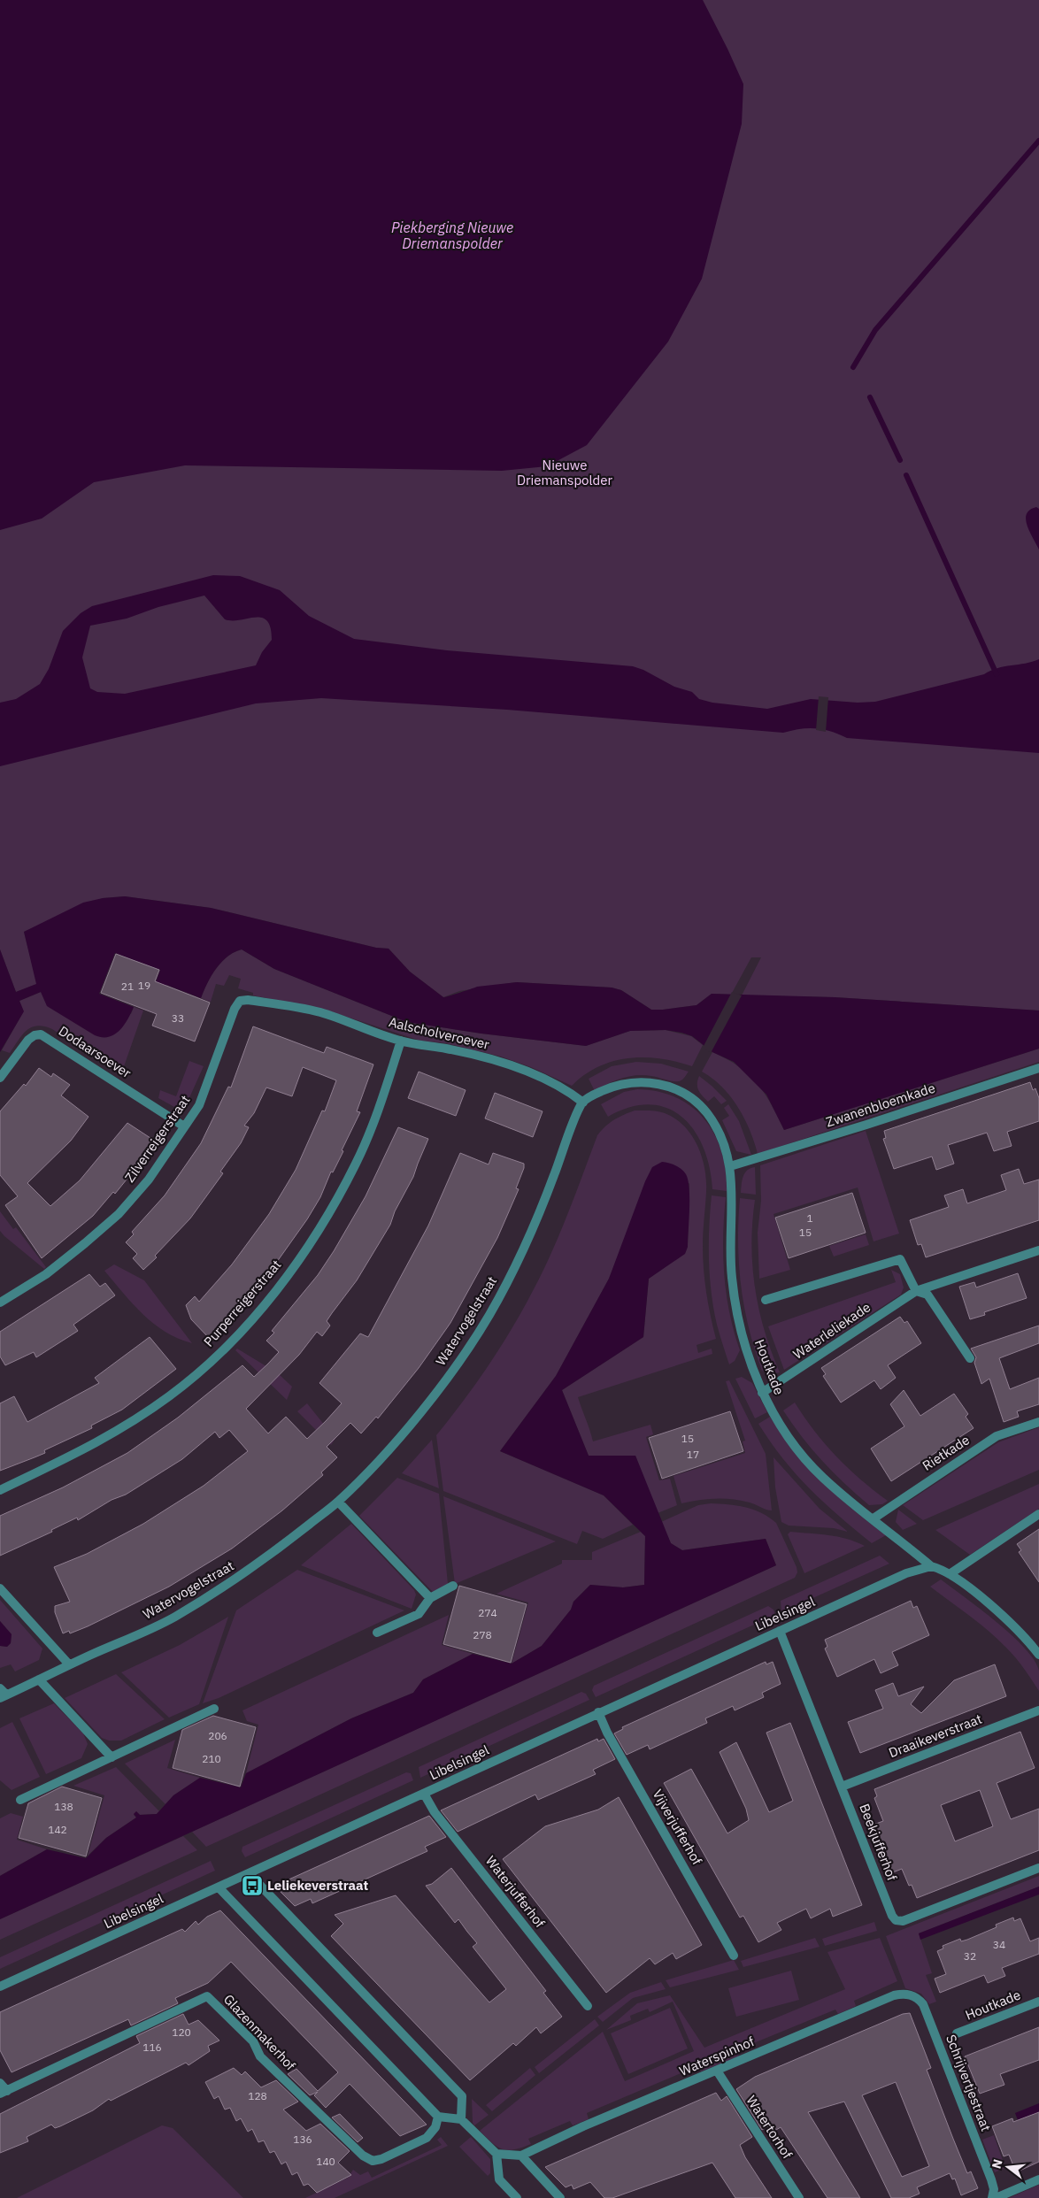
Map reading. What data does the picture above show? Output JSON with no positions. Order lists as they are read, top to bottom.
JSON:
{
  "streets": {
    "street": [
      "Aalscholveroever",
      "Dodaarsoever",
      "Zwanenbloemkade",
      "Zilverreigerstraat",
      "Purperreigerstraat",
      "Watervogelstraat",
      "Waterleliekade",
      "Houtkade",
      "Rietkade",
      "Libelsingel",
      "Draaikeverstraat",
      "Vijverjufferhof",
      "Beekjufferhof",
      "Waterjufferhof",
      "Glazenmakerhof",
      "Waterspinhof",
      "Schrijvertjestraat",
      "Watertorhof"
    ]
  },
  "crossings": [
    ["Aalscholveroever", "Zilverreigerstraat"],
    ["Aalscholveroever", "Purperreigerstraat"],
    ["Aalscholveroever", "Watervogelstraat"],
    ["Aalscholveroever", "Houtkade"],
    ["Dodaarsoever", "Zilverreigerstraat"],
    ["Zwanenbloemkade", "Houtkade"],
    ["Watervogelstraat", "Houtkade"],
    ["Waterleliekade", "Houtkade"],
    ["Houtkade", "Rietkade"],
    ["Houtkade", "Libelsingel"],
    ["Libelsingel", "Vijverjufferhof"],
    ["Libelsingel", "Beekjufferhof"],
    ["Libelsingel", "Waterjufferhof"],
    ["Draaikeverstraat", "Beekjufferhof"],
    ["Waterspinhof", "Schrijvertjestraat"],
    ["Waterspinhof", "Watertorhof"]
  ],
  "water": ["Piekberging Nieuwe Driemanspolder"],
  "parks": ["Nieuwe Driemanspolder"],
  "places": {
    "bus stop": ["Leliekeverstraat"]
  },
  "house_numbers": [
    "19",
    "21",
    "33",
    "1",
    "15",
    "15",
    "17",
    "274",
    "278",
    "206",
    "210",
    "138",
    "142",
    "34",
    "32",
    "120",
    "116",
    "128",
    "136",
    "140"
  ],
  "north": "left"
}
